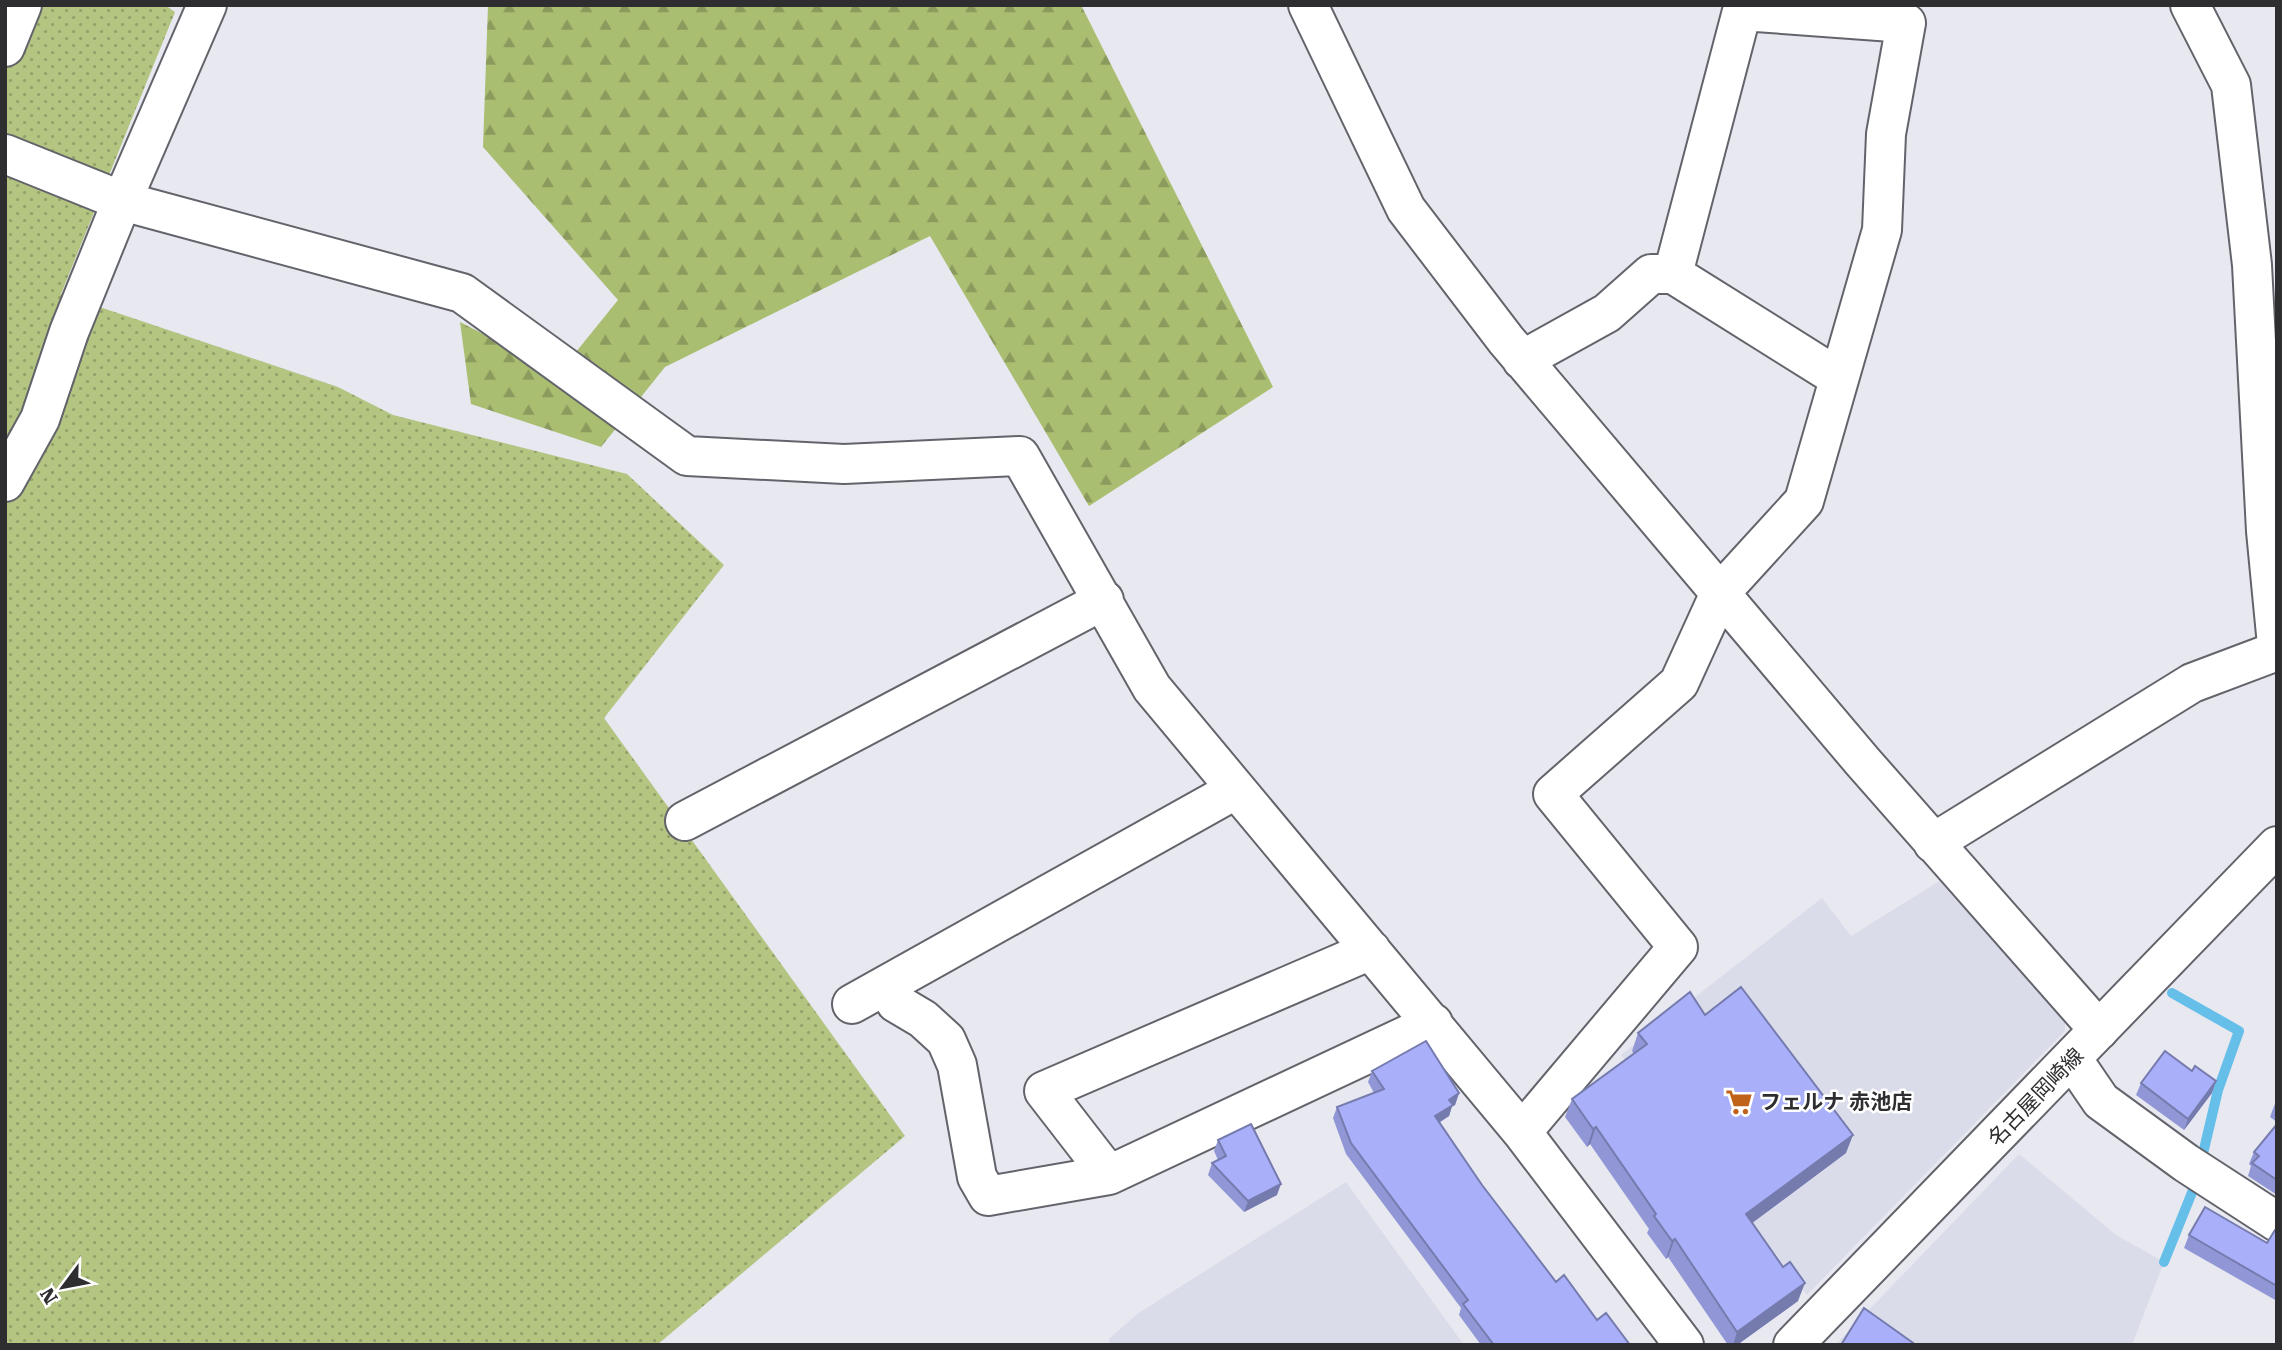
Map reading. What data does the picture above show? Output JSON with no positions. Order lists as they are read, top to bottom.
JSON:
{
  "streets": {
    "street": ["名古屋岡崎線"]
  },
  "places": {
    "supermarket": ["フェルナ 赤池店"]
  },
  "north": "bottom left"
}
